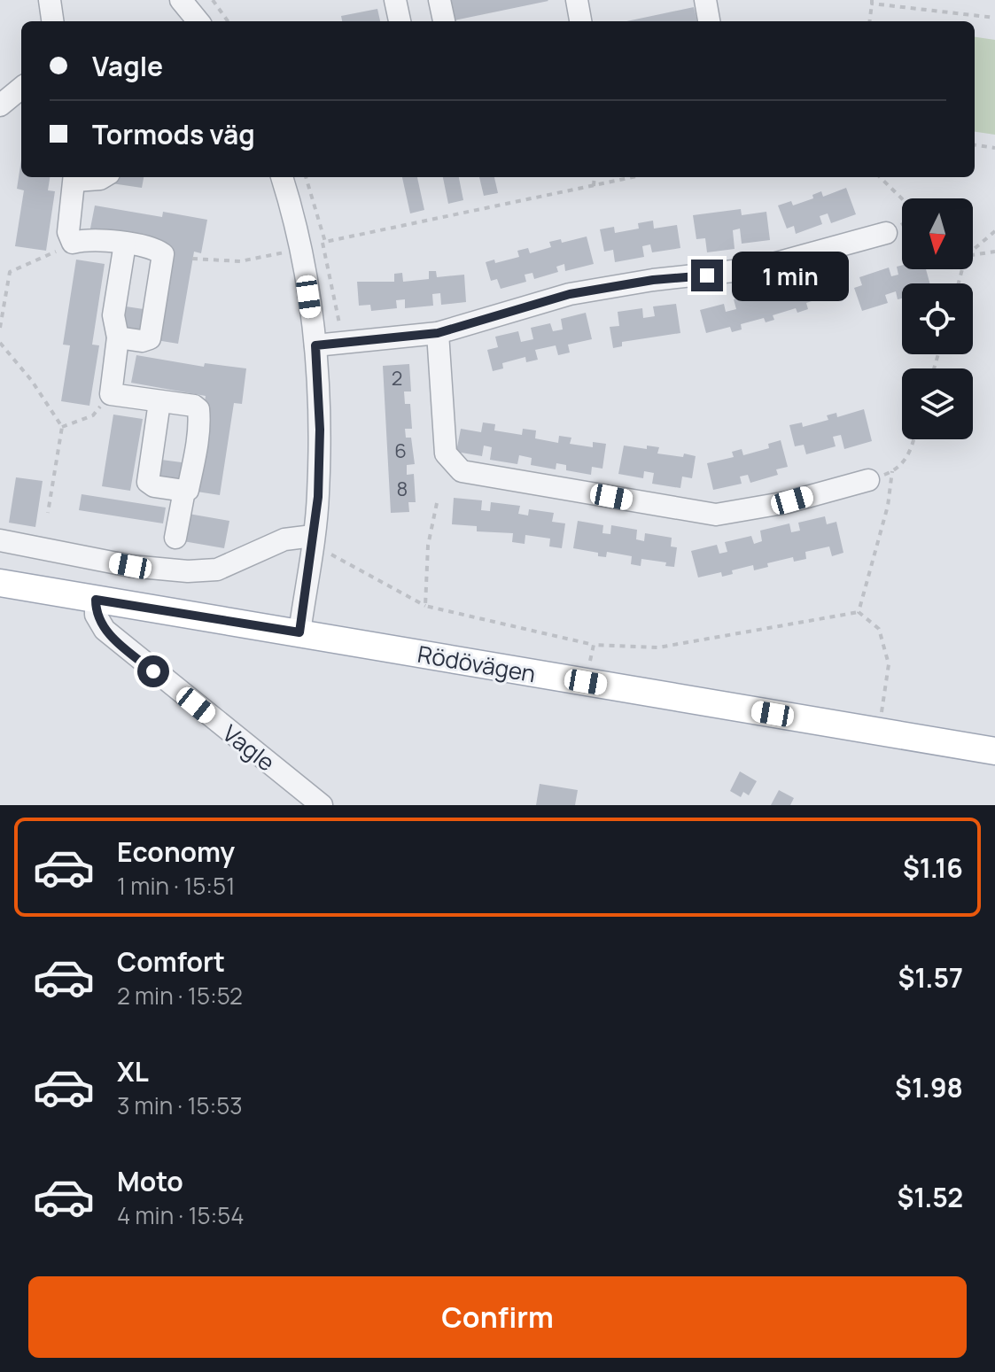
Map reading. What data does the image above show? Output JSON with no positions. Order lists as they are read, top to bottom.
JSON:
{
  "streets": {
    "main road": ["Rödövägen"],
    "street": ["Vagle"]
  },
  "crossings": [
    ["Rödövägen", "Vagle"]
  ],
  "house_numbers": ["2", "6", "8"],
  "north": "bottom",
  "page": {
    "banner": ["Vagle", "Tormods väg"],
    "bubble": "1 min",
    "list": [
      {
        "name": "Economy",
        "note": "1 min · 15:51",
        "value": "$1.16"
      },
      {
        "name": "Comfort",
        "note": "2 min · 15:52",
        "value": "$1.57"
      },
      {
        "name": "XL",
        "note": "3 min · 15:53",
        "value": "$1.98"
      },
      {
        "name": "Moto",
        "note": "4 min · 15:54",
        "value": "$1.52"
      }
    ],
    "buttons": "Confirm"
  }
}
